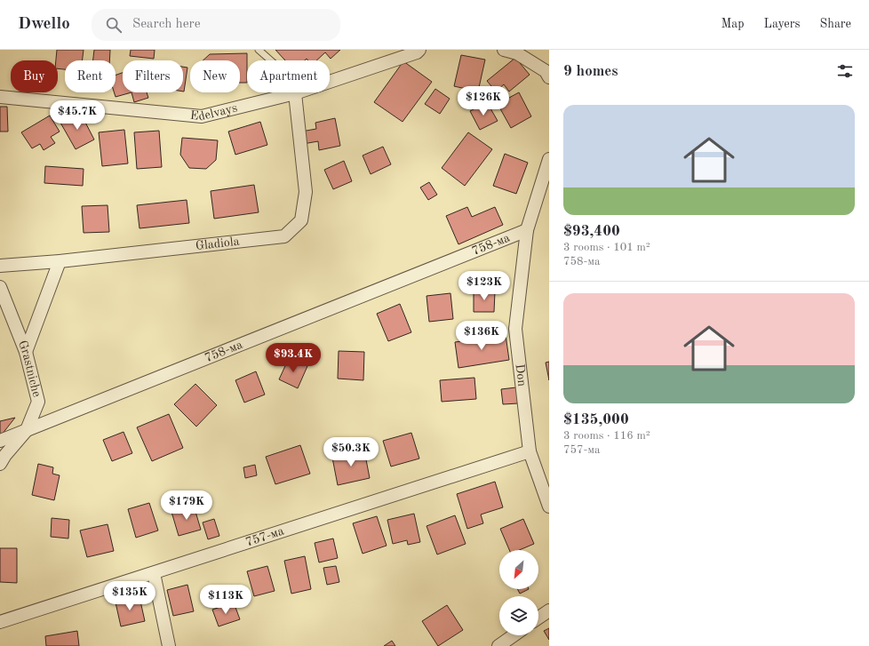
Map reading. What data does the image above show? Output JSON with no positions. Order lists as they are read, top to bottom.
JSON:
{
  "streets": {
    "street": [
      "Edelvays",
      "Gladiola",
      "758-ма",
      "Grastniche",
      "Don",
      "757-ма"
    ]
  },
  "crossings": [
    ["Edelvays", "Gladiola"],
    ["758-ма", "Grastniche"],
    ["758-ма", "Don"],
    ["Don", "757-ма"]
  ],
  "north": "bottom left",
  "page": {
    "header": "Dwello",
    "search": "Search here",
    "nav": ["Map", "Layers", "Share"],
    "heading": "9 homes",
    "chip": [
      "Buy",
      "Rent",
      "Filters",
      "New",
      "Apartment"
    ],
    "price": [
      "$126K",
      "$45.7K",
      "$123K",
      "$136K",
      "$93.4K",
      "$50.3K",
      "$179K",
      "$135K",
      "$113K"
    ],
    "list": [
      {
        "name": "$93,400",
        "note": "3 rooms · 101 m² · 758-ма"
      },
      {
        "name": "$135,000",
        "note": "3 rooms · 116 m² · 757-ма"
      }
    ]
  }
}
